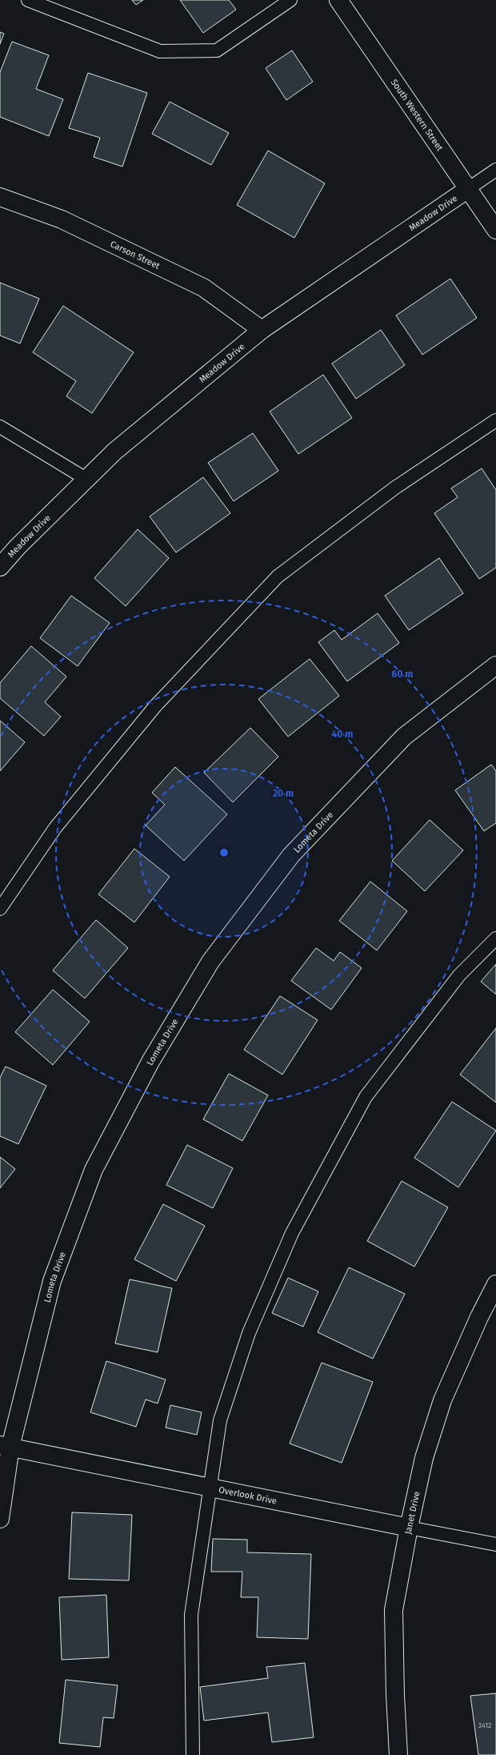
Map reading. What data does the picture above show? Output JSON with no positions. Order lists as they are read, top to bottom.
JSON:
{
  "streets": {
    "street": [
      "South Western Street",
      "Meadow Drive",
      "Carson Street",
      "Lometa Drive",
      "Overlook Drive",
      "Janet Drive"
    ]
  },
  "crossings": [
    ["South Western Street", "Meadow Drive"],
    ["Meadow Drive", "Carson Street"],
    ["Lometa Drive", "Overlook Drive"],
    ["Overlook Drive", "Janet Drive"]
  ],
  "house_numbers": ["3412"],
  "rings": ["60 m", "40 m", "20 m"]
}
